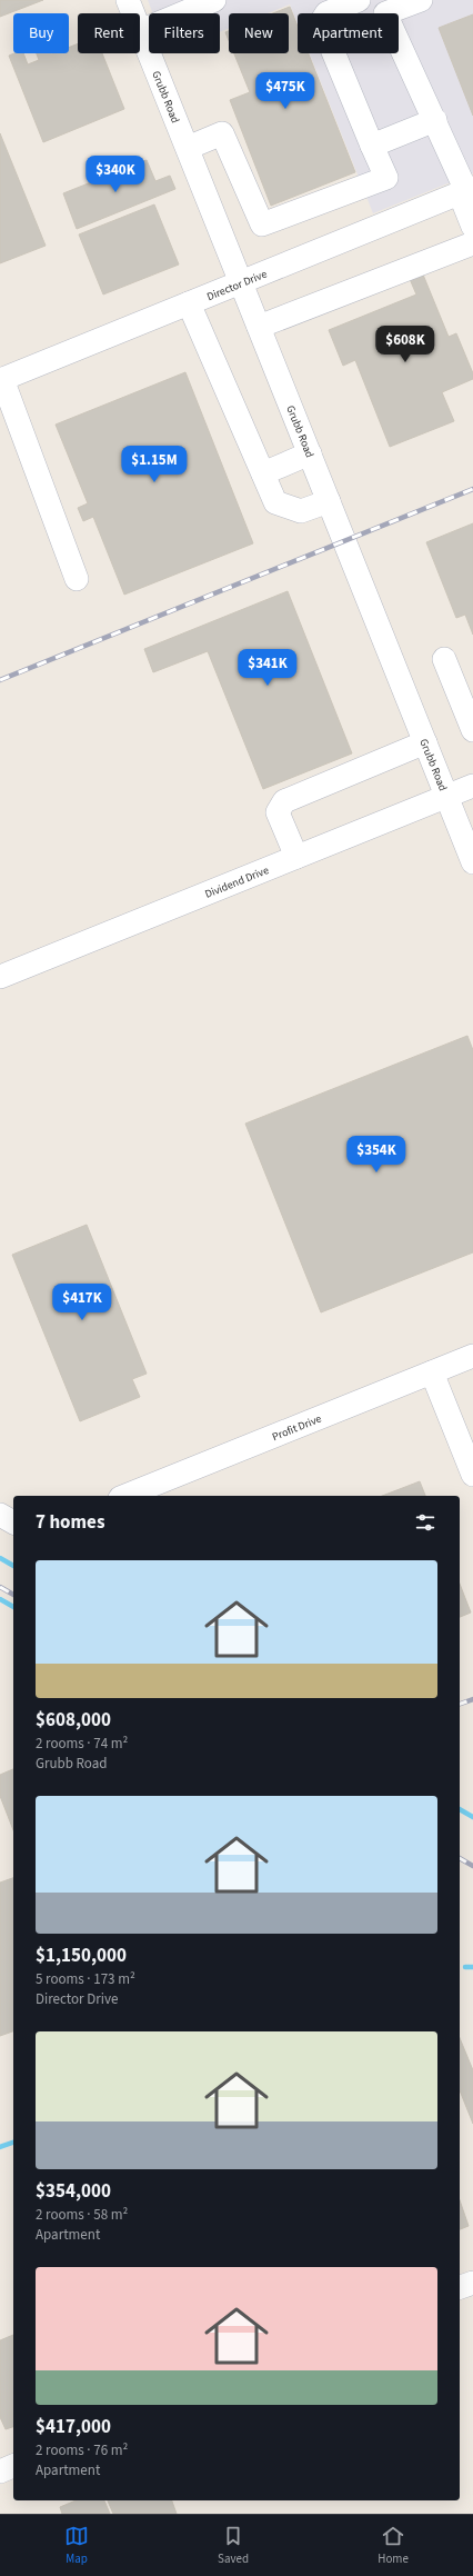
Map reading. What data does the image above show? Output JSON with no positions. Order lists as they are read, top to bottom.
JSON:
{
  "streets": {
    "street": [
      "Grubb Road",
      "Director Drive",
      "Dividend Drive",
      "Profit Drive"
    ]
  },
  "crossings": [
    ["Grubb Road", "Director Drive"],
    ["Grubb Road", "Dividend Drive"]
  ],
  "page": {
    "chip": [
      "Buy",
      "Rent",
      "Filters",
      "New",
      "Apartment"
    ],
    "price": [
      "$475K",
      "$340K",
      "$608K",
      "$1.15M",
      "$341K",
      "$354K",
      "$417K"
    ],
    "heading": "7 homes",
    "list": [
      {
        "name": "$608,000",
        "note": "2 rooms · 74 m² · Grubb Road"
      },
      {
        "name": "$1,150,000",
        "note": "5 rooms · 173 m² · Director Drive"
      },
      {
        "name": "$354,000",
        "note": "2 rooms · 58 m² · Apartment"
      },
      {
        "name": "$417,000",
        "note": "2 rooms · 76 m² · Apartment"
      }
    ],
    "tabs": ["Map", "Saved", "Home"]
  }
}
